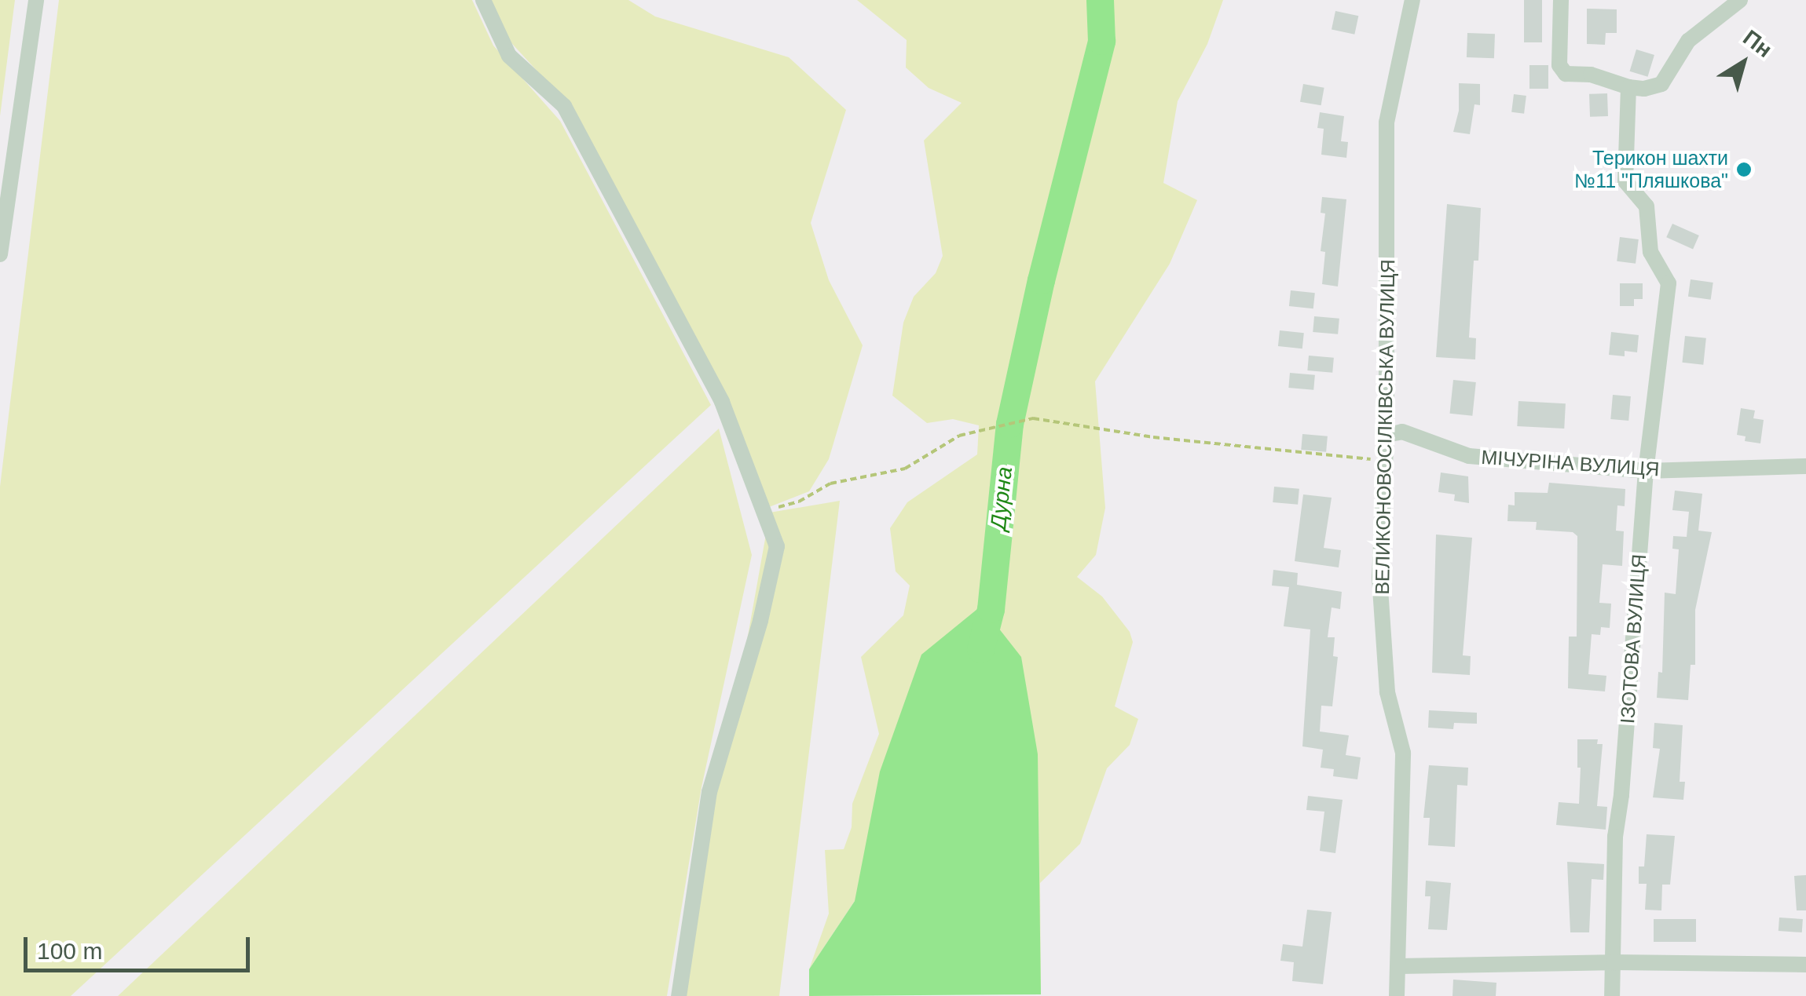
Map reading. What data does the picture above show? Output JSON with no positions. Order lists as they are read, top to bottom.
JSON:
{
  "streets": {
    "street": ["ВЕЛИКОНОВОСІЛКІВСЬКА ВУЛИЦЯ", "МІЧУРІНА ВУЛИЦЯ", "ІЗОТОВА ВУЛИЦЯ"]
  },
  "crossings": [
    ["ВЕЛИКОНОВОСІЛКІВСЬКА ВУЛИЦЯ", "МІЧУРІНА ВУЛИЦЯ"],
    ["МІЧУРІНА ВУЛИЦЯ", "ІЗОТОВА ВУЛИЦЯ"]
  ],
  "water": ["Дурна"],
  "places": ["Терикон шахти №11 \"Пляшкова\""],
  "scale_bar": "100 m",
  "north": "top right"
}
